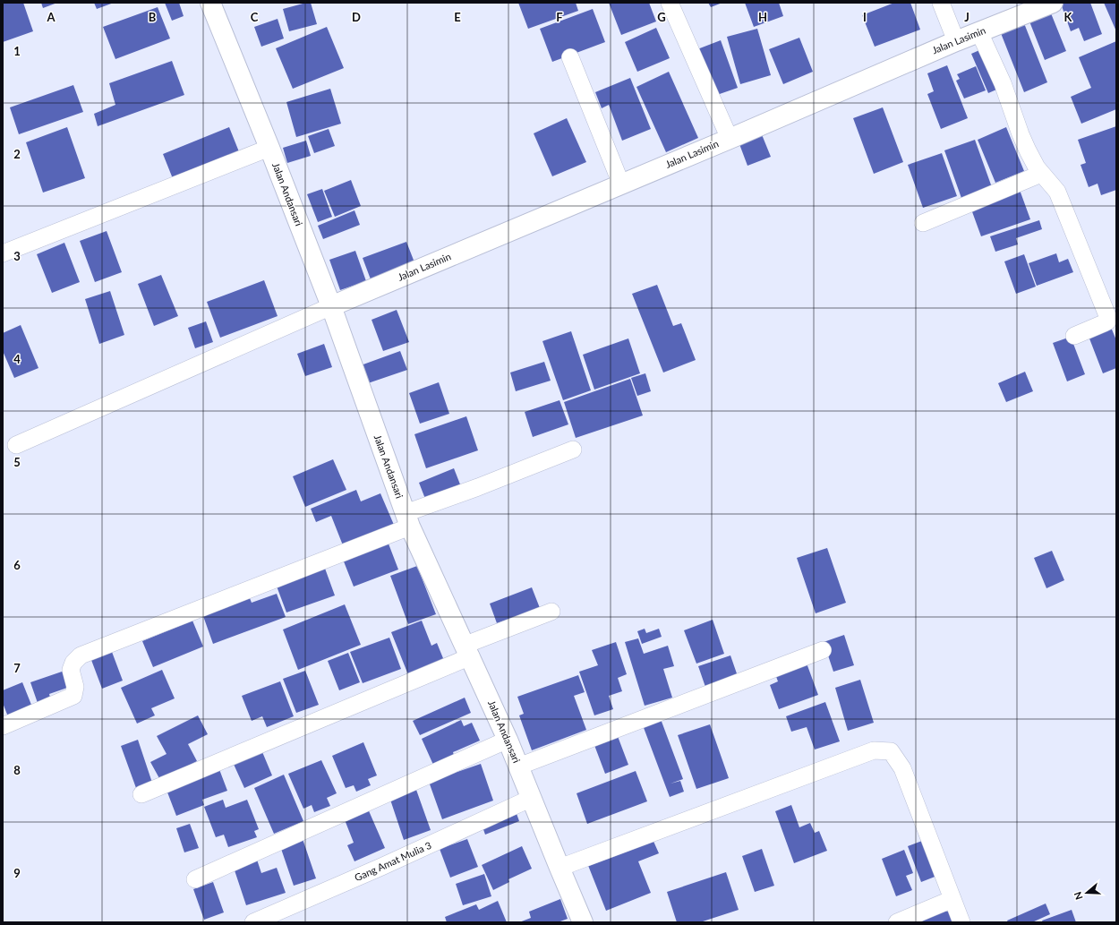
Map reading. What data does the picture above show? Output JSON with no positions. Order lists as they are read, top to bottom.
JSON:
{
  "streets": {
    "street": ["Jalan Lasimin", "Jalan Andansari", "Gang Amat Mulia 3"]
  },
  "crossings": [
    ["Jalan Lasimin", "Jalan Andansari"],
    ["Jalan Andansari", "Gang Amat Mulia 3"]
  ],
  "north": "left",
  "grid": {
    "columns": [
      "A",
      "B",
      "C",
      "D",
      "E",
      "F",
      "G",
      "H",
      "I",
      "J",
      "K"
    ],
    "rows": [
      "1",
      "2",
      "3",
      "4",
      "5",
      "6",
      "7",
      "8",
      "9"
    ]
  }
}
